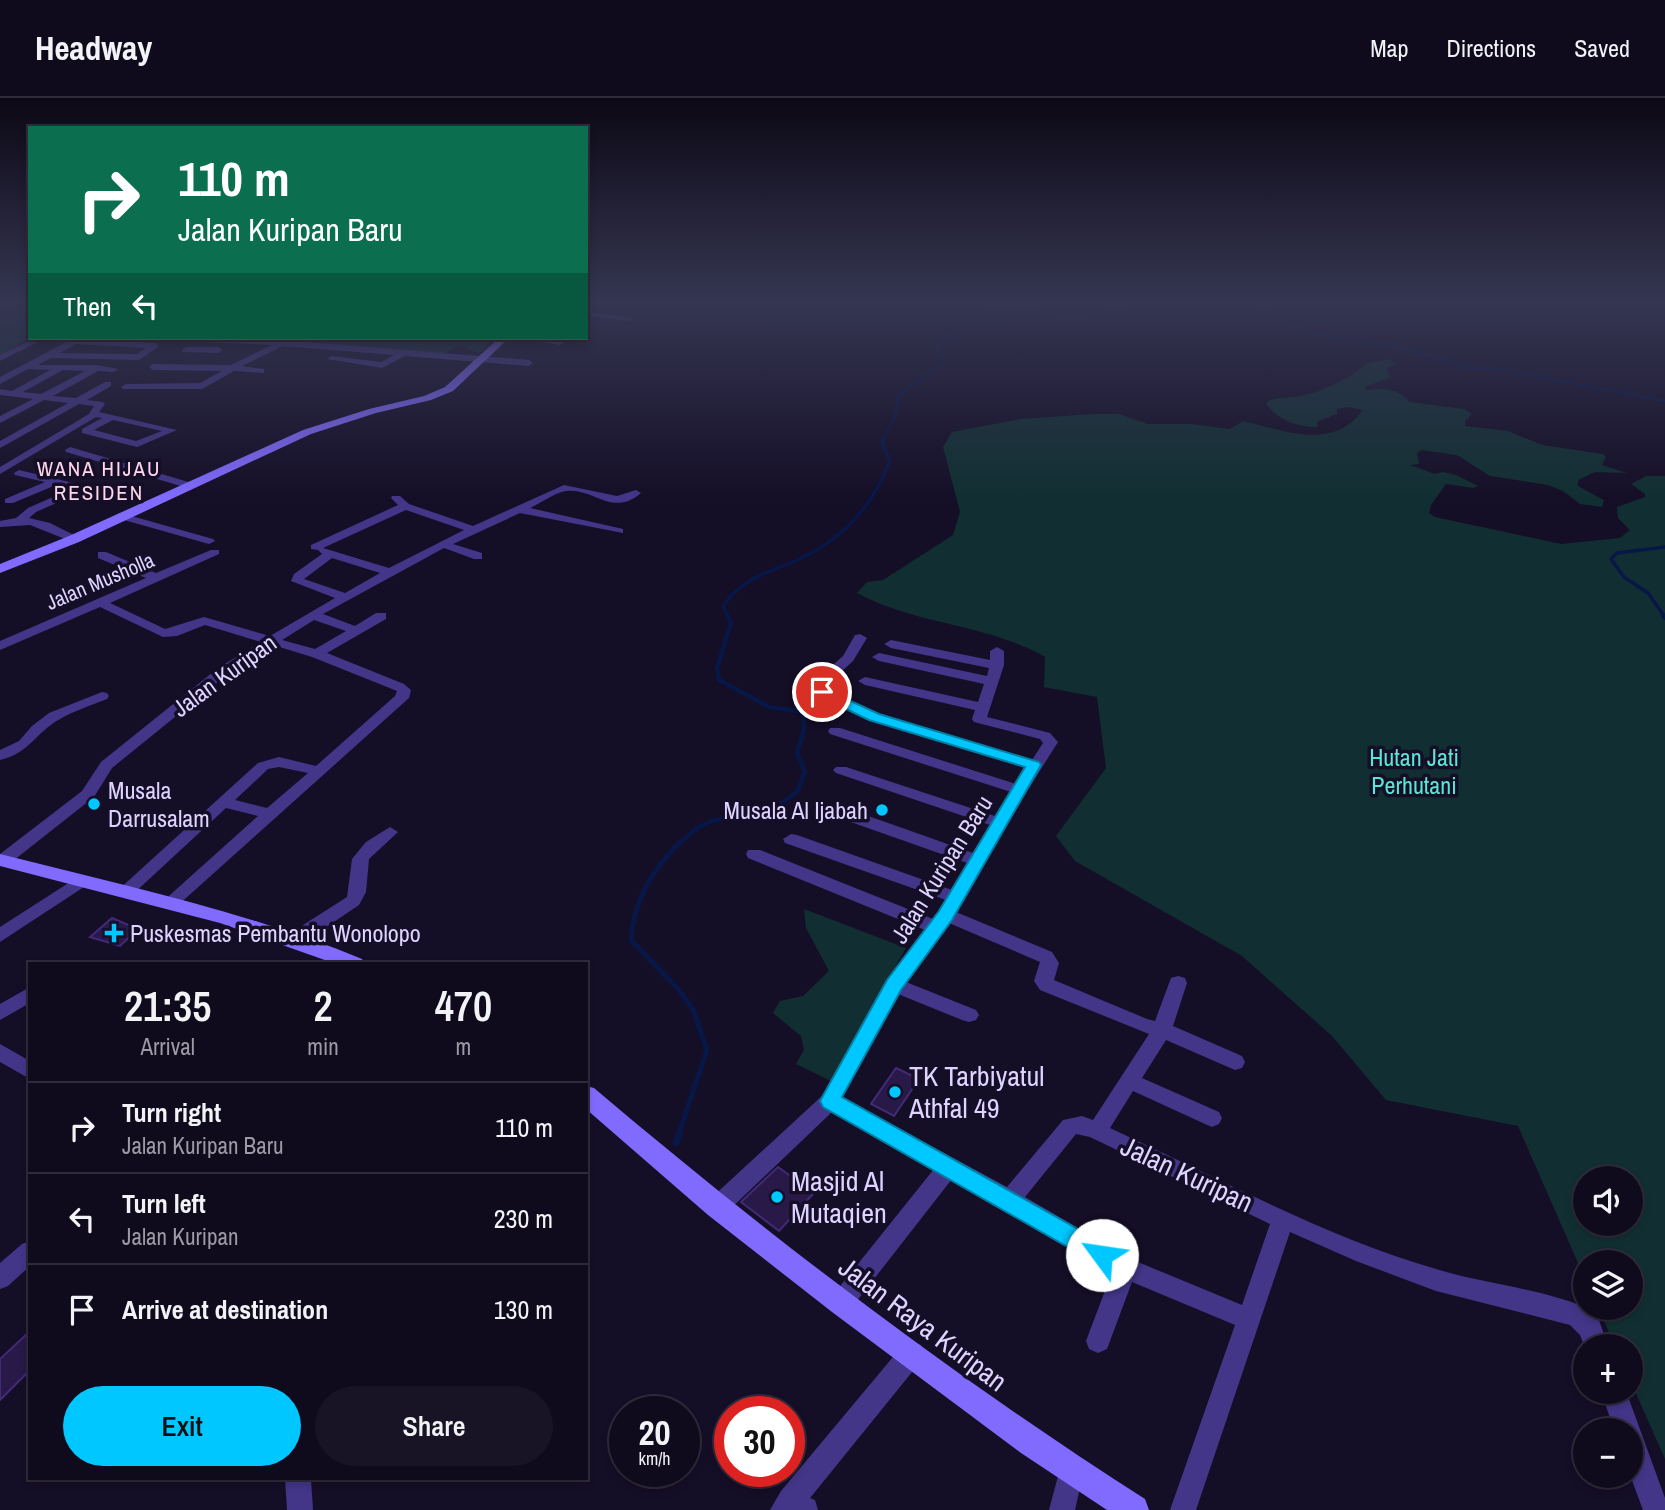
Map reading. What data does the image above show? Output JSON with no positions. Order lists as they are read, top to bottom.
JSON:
{
  "streets": {
    "street": [
      "Jalan Musholla",
      "Jalan Kuripan",
      "Jalan Kuripan Baru",
      "Jalan Raya Kuripan"
    ]
  },
  "crossings": [
    ["Jalan Kuripan Baru", "Jalan Raya Kuripan"]
  ],
  "districts": ["WANA HIJAU RESIDEN"],
  "parks": ["Hutan Jati Perhutani"],
  "places": {
    "other": [
      "Musala Darrusalam",
      "Musala Al Ijabah",
      "TK Tarbiyatul Athfal 49",
      "Masjid Al Mutaqien"
    ],
    "health": ["Puskesmas Pembantu Wonolopo"]
  },
  "page": {
    "header": "Headway",
    "nav": ["Map", "Directions", "Saved"],
    "turn": ["110 m", "Jalan Kuripan Baru"],
    "then": "Then",
    "eta": [
      "21:35",
      "Arrival",
      "2",
      "min",
      "470",
      "m"
    ],
    "list": [
      {
        "name": "Turn right",
        "note": "Jalan Kuripan Baru",
        "value": "110 m"
      },
      {
        "name": "Turn left",
        "note": "Jalan Kuripan",
        "value": "230 m"
      },
      {
        "name": "Arrive at destination",
        "value": "130 m"
      }
    ],
    "map_buttons": ["+", "−"],
    "buttons": ["Exit", "Share"],
    "speed": "20 km/h",
    "limit": "30"
  }
}
